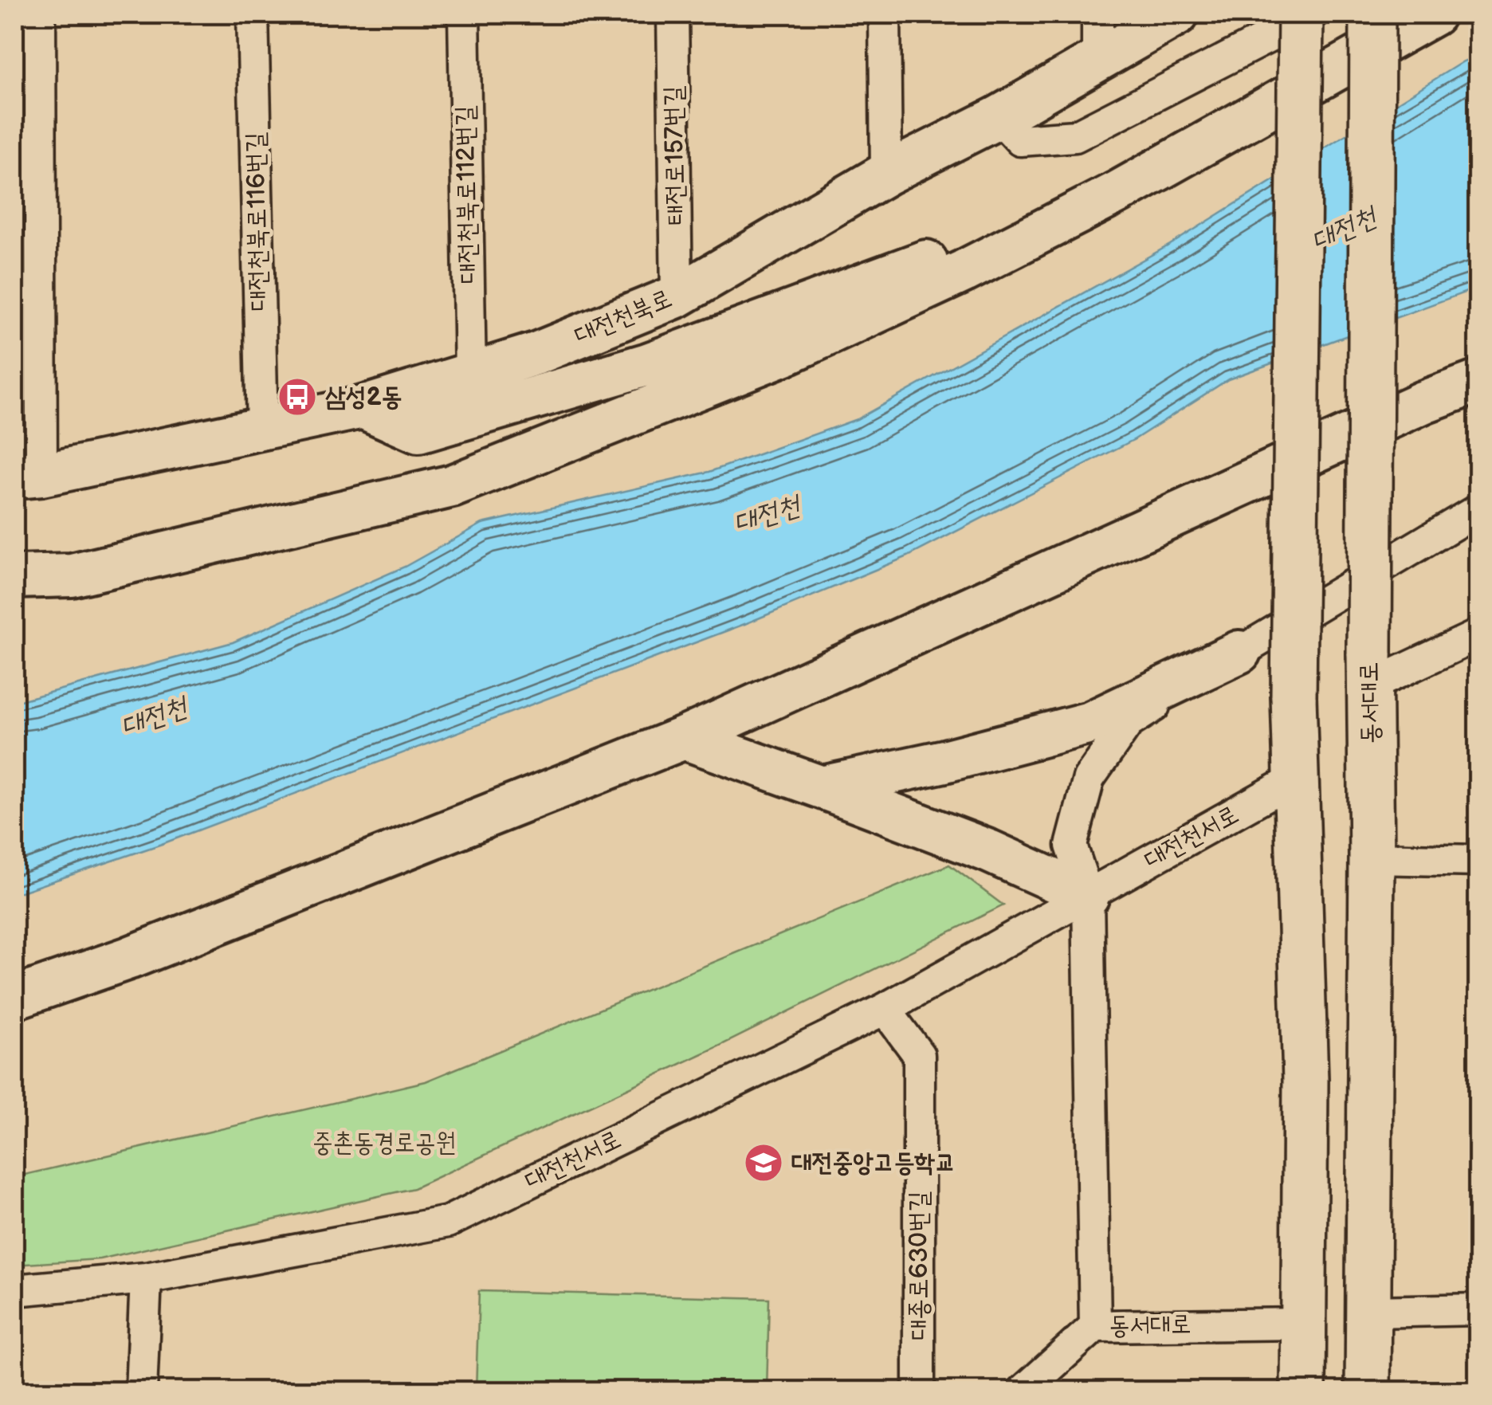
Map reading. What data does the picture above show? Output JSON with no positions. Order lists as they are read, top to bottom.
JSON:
{
  "streets": {
    "main road": ["대전천북로", "동서대로"],
    "street": [
      "태전로157번길",
      "대전천북로112번길",
      "대전천북로116번길",
      "대전천서로",
      "대종로630번길"
    ]
  },
  "crossings": [
    ["태전로157번길", "대전천북로"],
    ["대전천북로112번길", "대전천북로"],
    ["대전천북로116번길", "대전천북로"],
    ["대전천서로", "대종로630번길"]
  ],
  "water": ["대전천"],
  "parks": ["중촌동경로공원"],
  "places": {
    "bus stop": ["삼성2동"],
    "school or university": ["대전중앙고등학교"]
  }
}
